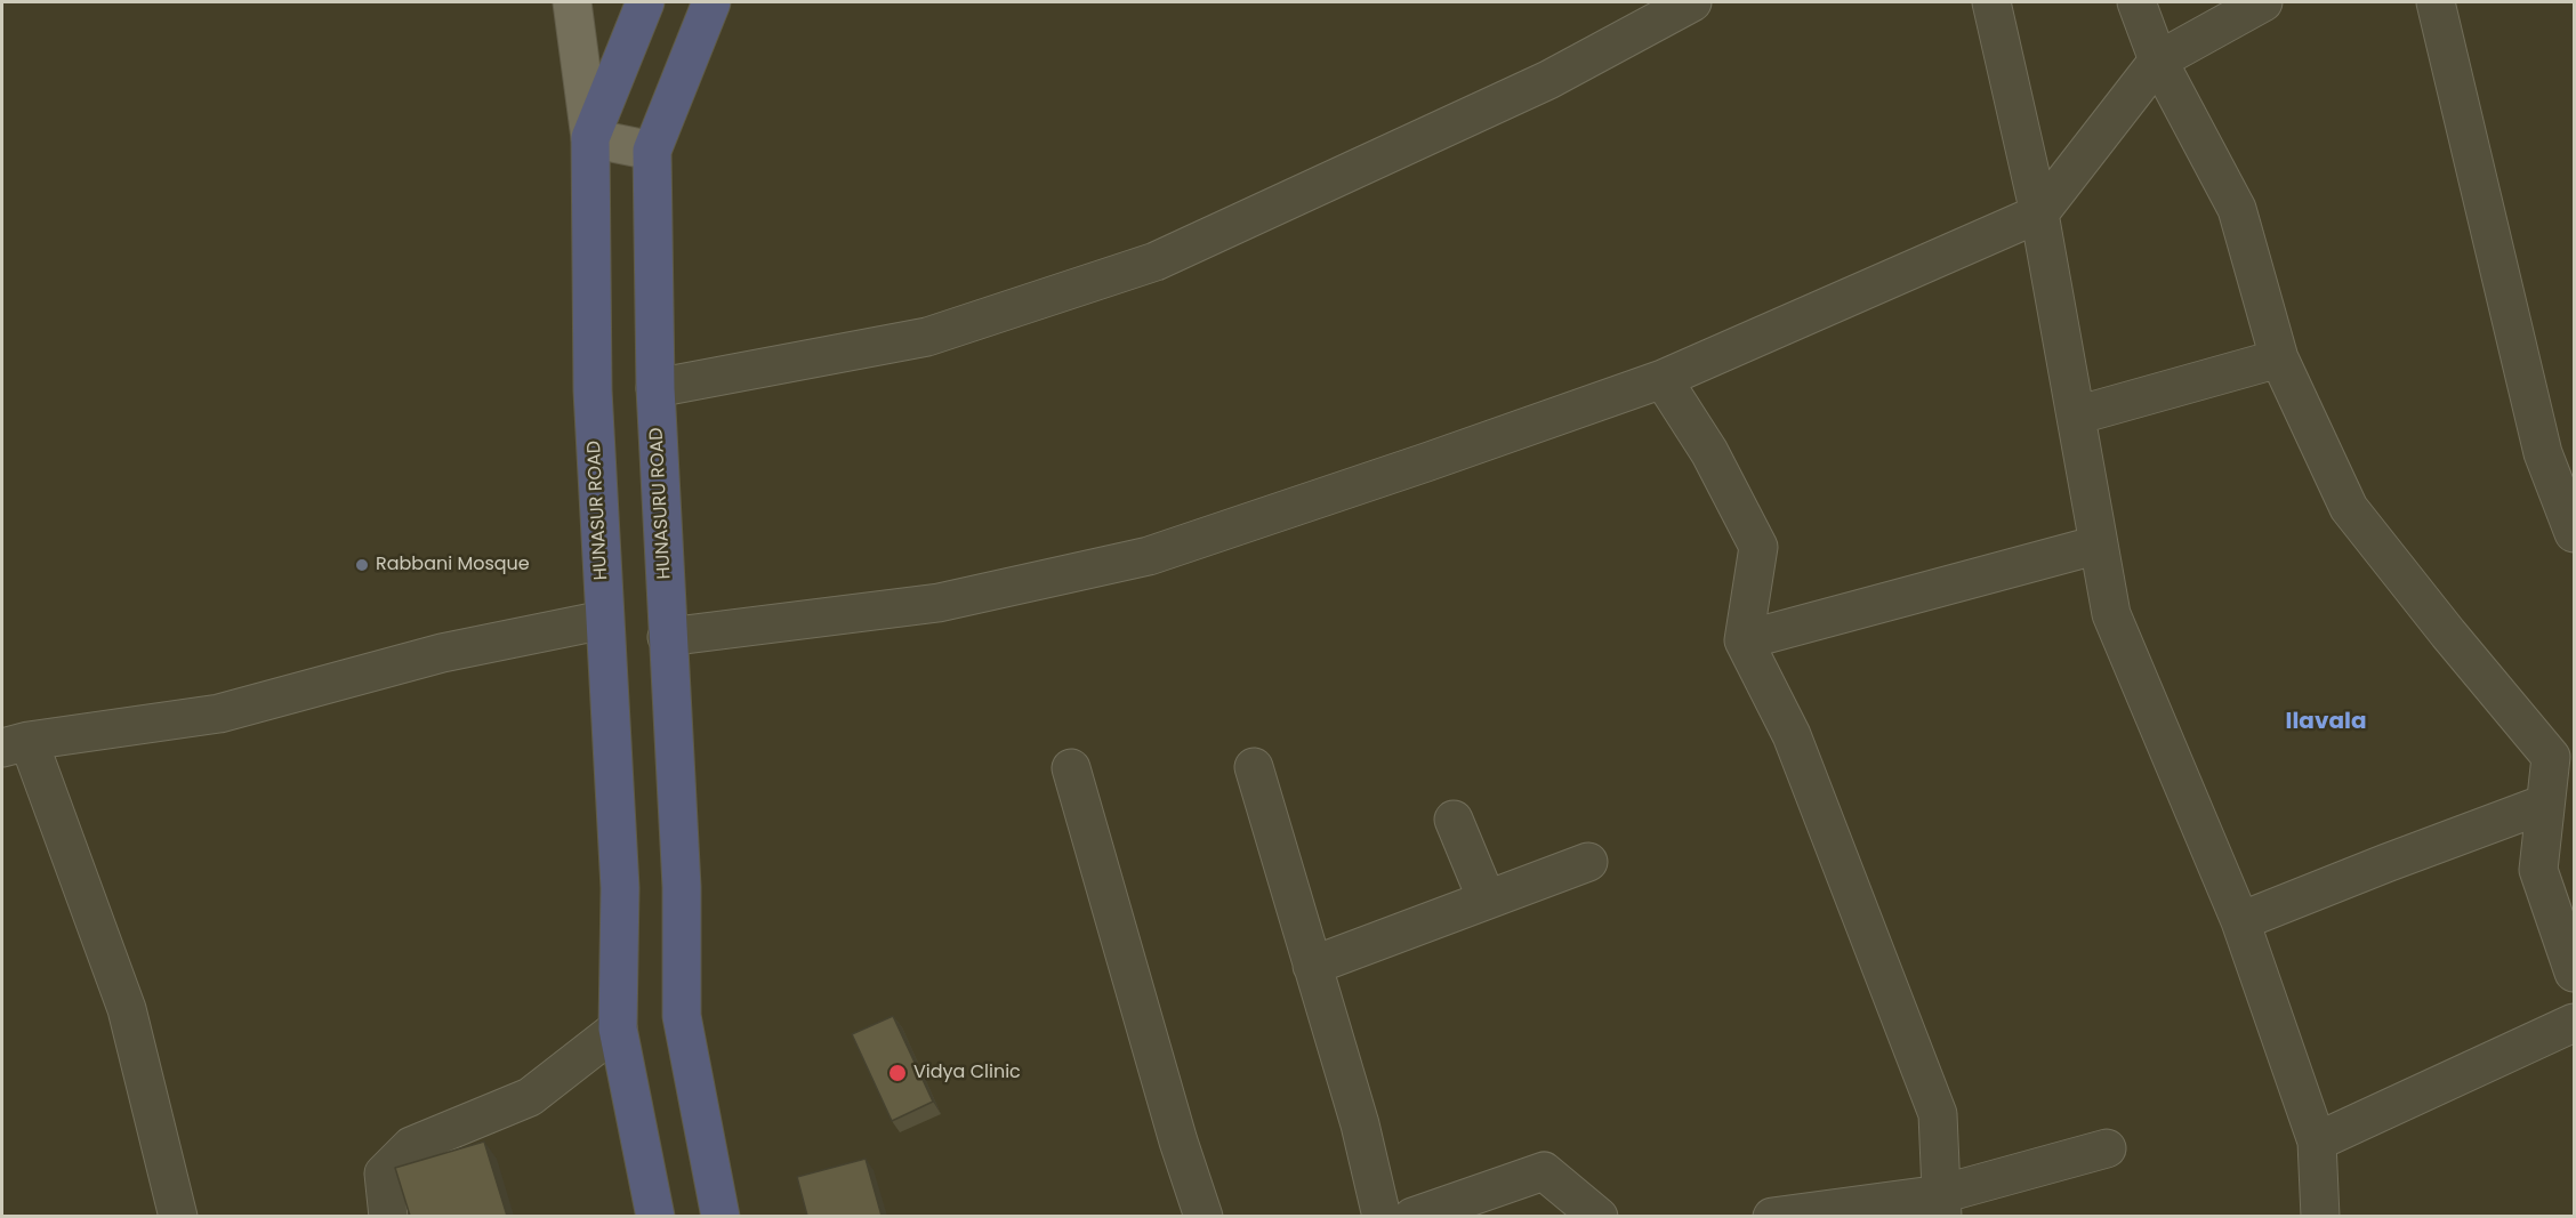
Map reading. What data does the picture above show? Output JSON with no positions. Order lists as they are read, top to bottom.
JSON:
{
  "streets": {
    "highway": ["HUNASURU ROAD", "HUNASUR ROAD"]
  },
  "districts": ["Ilavala"],
  "places": ["Rabbani Mosque", "Vidya Clinic"]
}
